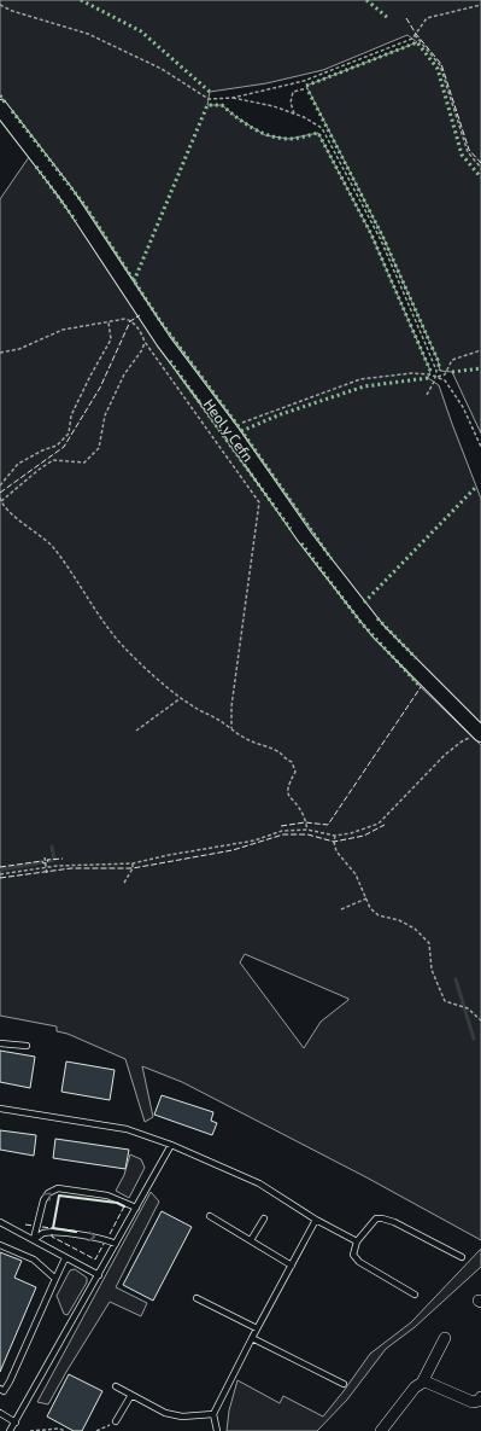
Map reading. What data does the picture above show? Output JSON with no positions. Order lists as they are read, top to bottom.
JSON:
{
  "streets": {
    "street": ["Heol y Cefn"]
  }
}
